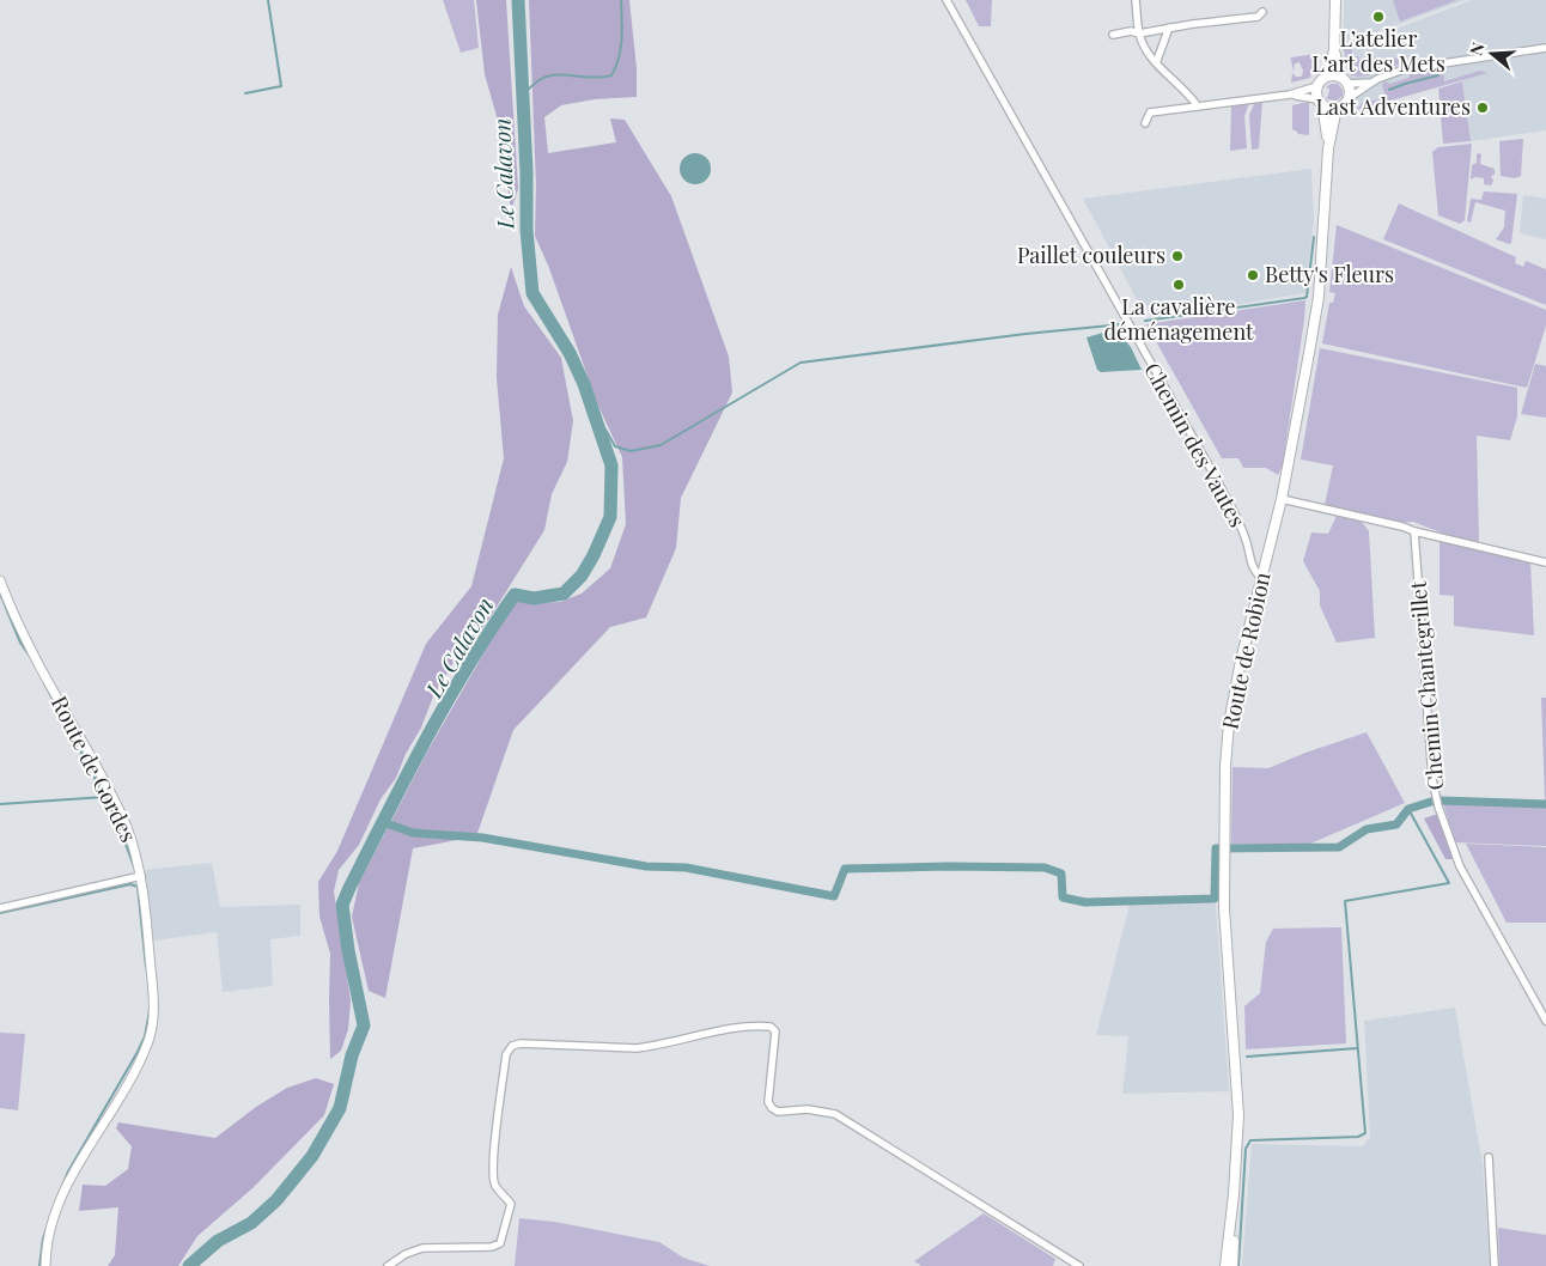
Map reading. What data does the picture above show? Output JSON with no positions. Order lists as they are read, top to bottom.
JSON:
{
  "streets": {
    "main road": ["Route de Robion"],
    "street": ["Chemin des Vautes", "Chemin Chantegrillet", "Route de Gordes"]
  },
  "crossings": [
    ["Chemin des Vautes", "Route de Robion"]
  ],
  "water": ["Le Calavon"],
  "places": [
    "L’atelier L’art des Mets",
    "Last Adventures",
    "Paillet couleurs",
    "Betty's Fleurs",
    "La cavalière déménagement"
  ],
  "north": "left"
}
